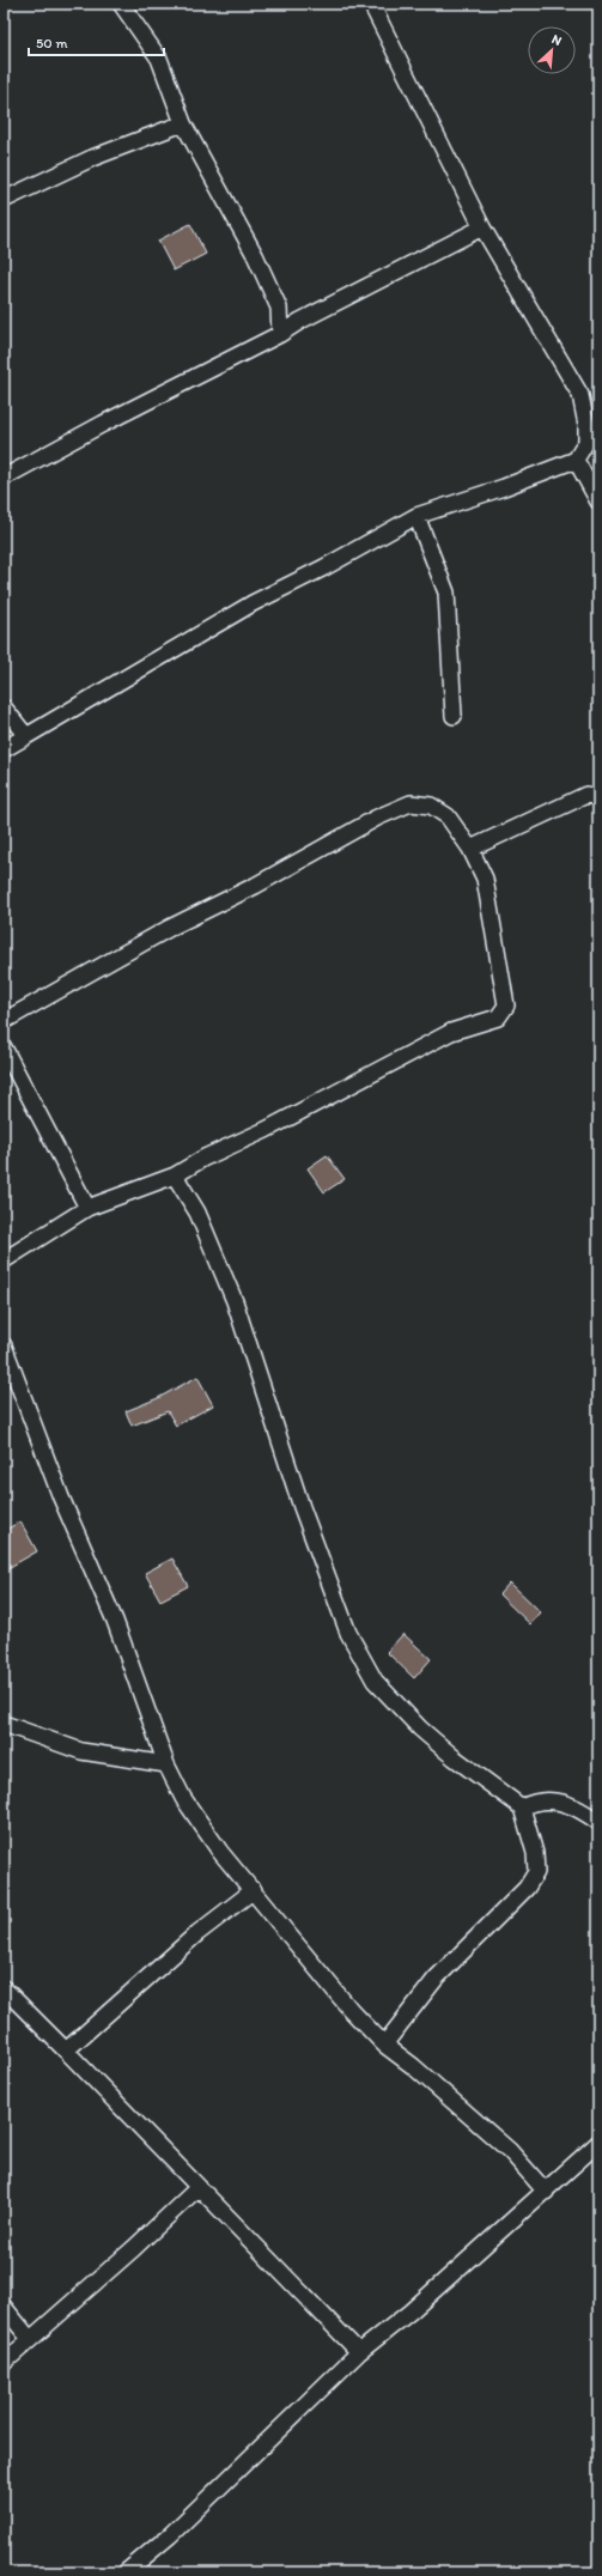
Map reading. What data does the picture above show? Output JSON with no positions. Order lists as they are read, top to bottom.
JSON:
{
  "scale_bar": "50 m",
  "north": "top right"
}
